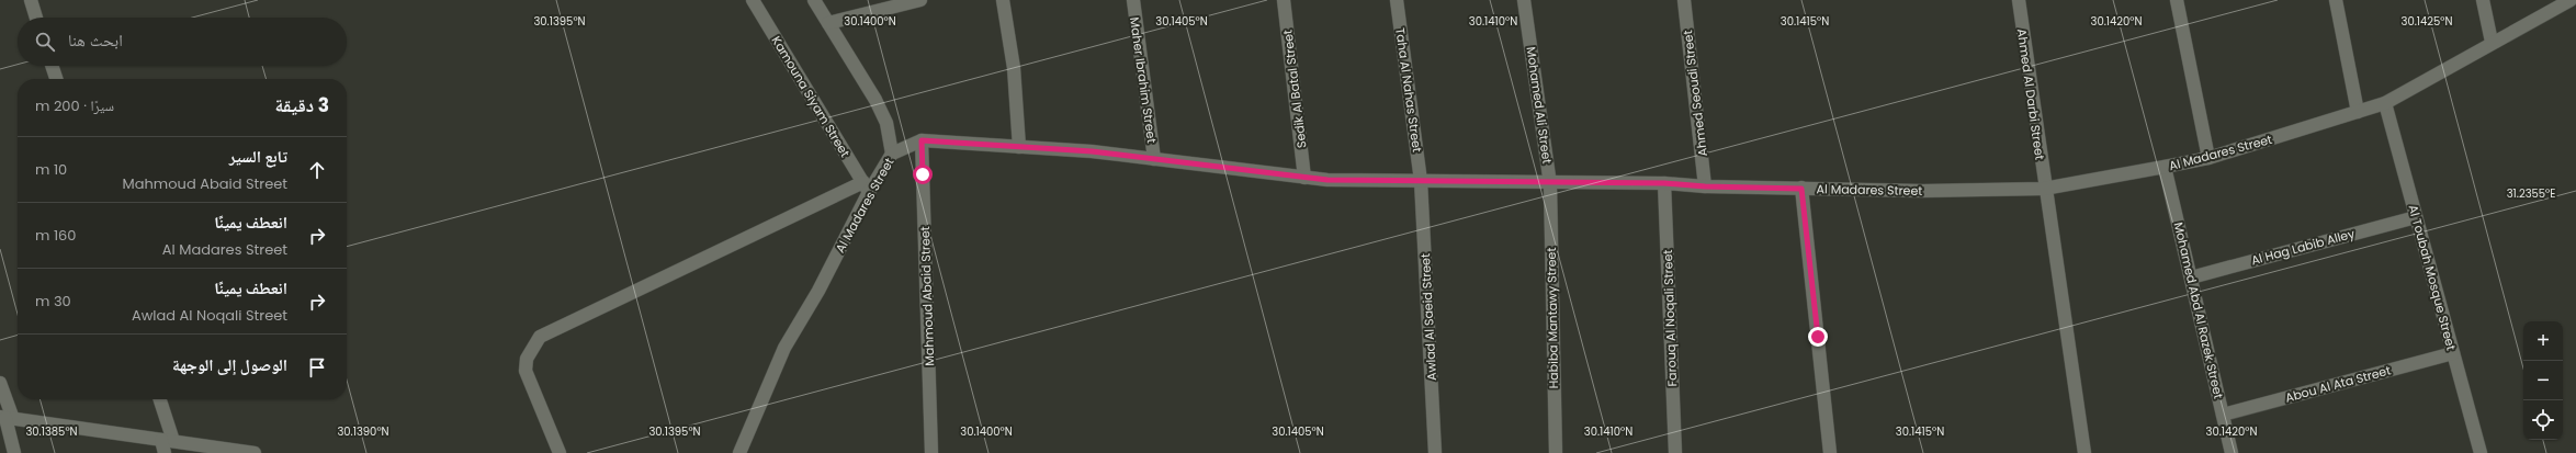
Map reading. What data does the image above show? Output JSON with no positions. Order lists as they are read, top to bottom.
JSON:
{
  "streets": {
    "street": [
      "Maher Ibrahim Street",
      "Sedik Al Batal Street",
      "Taha Al Nahas Street",
      "Ahmed Seoudi Street",
      "Ahmed Al Darbi Street",
      "Kamouna Siyam Street",
      "Mohamed Ali Street",
      "Al Madares Street",
      "Al Hag Labib Alley",
      "Al Toubah Mosque Street",
      "Mahmoud Abaid Street",
      "Mohamed Abd Al Razek Street",
      "Awlad Al Saeid Street",
      "Habiba Mantawy Street",
      "Farouq Al Noqali Street",
      "Abou Al Ata Street"
    ]
  },
  "crossings": [
    ["Maher Ibrahim Street", "Al Madares Street"],
    ["Sedik Al Batal Street", "Al Madares Street"],
    ["Taha Al Nahas Street", "Al Madares Street"],
    ["Taha Al Nahas Street", "Awlad Al Saeid Street"],
    ["Ahmed Seoudi Street", "Al Madares Street"],
    ["Ahmed Al Darbi Street", "Al Madares Street"],
    ["Kamouna Siyam Street", "Al Madares Street"],
    ["Mohamed Ali Street", "Al Madares Street"],
    ["Mohamed Ali Street", "Habiba Mantawy Street"],
    ["Al Madares Street", "Al Toubah Mosque Street"],
    ["Al Madares Street", "Mahmoud Abaid Street"],
    ["Al Madares Street", "Mohamed Abd Al Razek Street"],
    ["Al Madares Street", "Awlad Al Saeid Street"],
    ["Al Madares Street", "Habiba Mantawy Street"],
    ["Al Madares Street", "Farouq Al Noqali Street"],
    ["Al Hag Labib Alley", "Al Toubah Mosque Street"],
    ["Al Hag Labib Alley", "Mohamed Abd Al Razek Street"],
    ["Al Toubah Mosque Street", "Abou Al Ata Street"],
    ["Mohamed Abd Al Razek Street", "Abou Al Ata Street"]
  ],
  "page": {
    "search": "ابحث هنا",
    "heading": ["3 دقيقة", "سيرًا · 200 m"],
    "list": [
      ["تابع السير", "Mahmoud Abaid Street", "10 m"],
      ["انعطف يمينًا", "Al Madares Street", "160 m"],
      ["انعطف يمينًا", "Awlad Al Noqali Street", "30 m"],
      "الوصول إلى الوجهة"
    ],
    "map_buttons": ["+", "−"]
  },
  "coordinates": [
    "30.1395°N",
    "30.1400°N",
    "30.1405°N",
    "30.1410°N",
    "30.1415°N",
    "30.1420°N",
    "30.1425°N",
    "31.2355°E",
    "30.1385°N",
    "30.1390°N"
  ]
}
